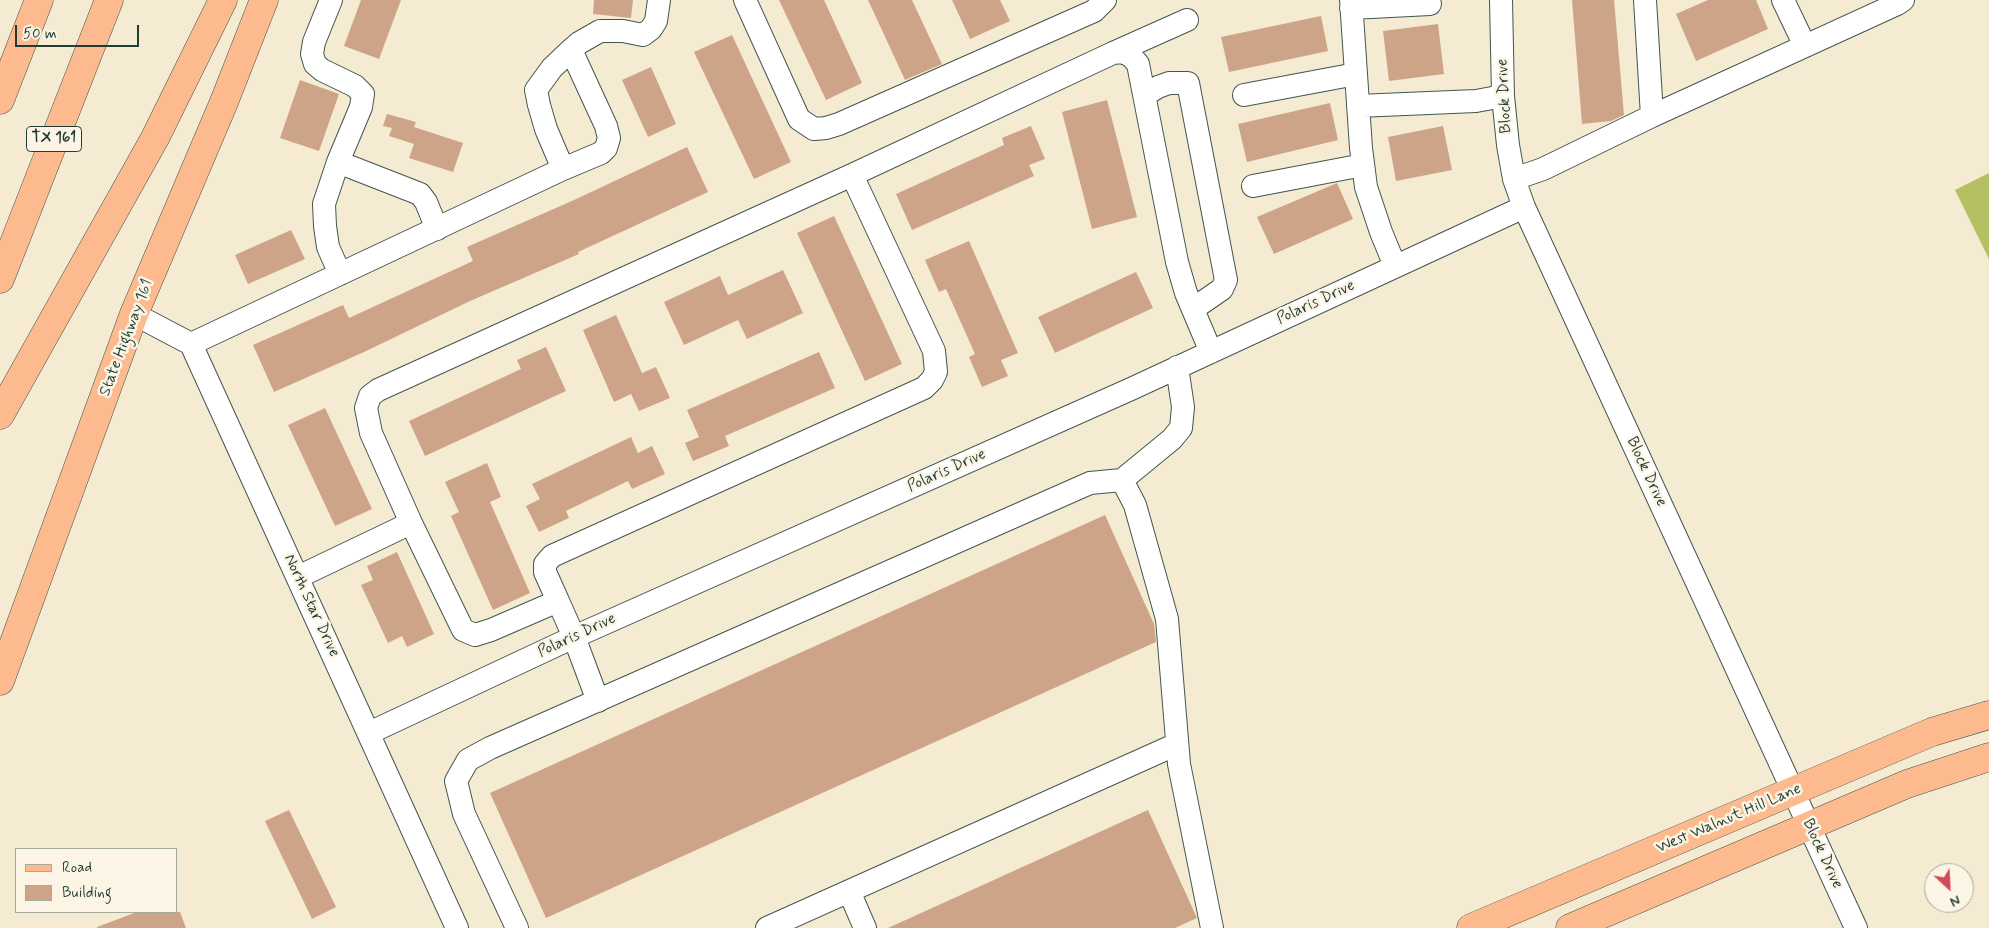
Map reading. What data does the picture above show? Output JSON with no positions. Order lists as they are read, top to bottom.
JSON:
{
  "streets": {
    "main road": ["TX 161", "State Highway 161", "West Walnut Hill Lane"],
    "street": ["Block Drive", "Polaris Drive", "North Star Drive"]
  },
  "crossings": [
    ["Block Drive", "Polaris Drive"],
    ["Block Drive", "West Walnut Hill Lane"],
    ["Polaris Drive", "North Star Drive"]
  ],
  "legend": ["Road", "Building"],
  "scale_bar": "50 m",
  "north": "bottom right"
}
